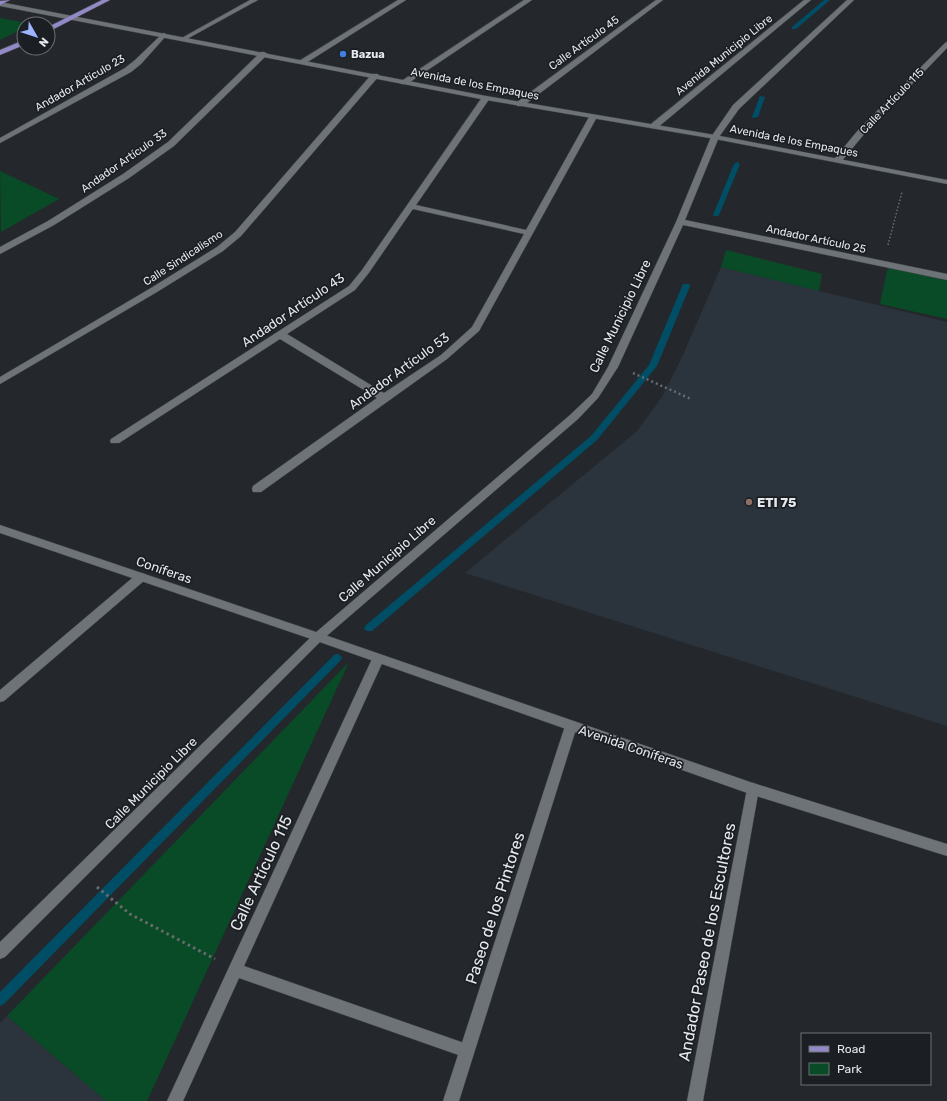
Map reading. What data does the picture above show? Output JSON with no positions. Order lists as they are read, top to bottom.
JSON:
{
  "streets": {
    "street": [
      "Calle Artículo 45",
      "Avenida Municipio Libre",
      "Andador Artículo 23",
      "Avenida de los Empaques",
      "Calle Artículo 115",
      "Andador Artículo 33",
      "Andador Artículo 25",
      "Calle Sindicalismo",
      "Andador Artículo 43",
      "Calle Municipio Libre",
      "Andador Artículo 53",
      "Coníferas",
      "Avenida Coníferas",
      "Paseo de los Pintores",
      "Andador Paseo de los Escultores"
    ]
  },
  "crossings": [
    ["Calle Artículo 45", "Avenida de los Empaques"],
    ["Avenida Municipio Libre", "Avenida de los Empaques"],
    ["Andador Artículo 23", "Avenida de los Empaques"],
    ["Avenida de los Empaques", "Calle Artículo 115"],
    ["Avenida de los Empaques", "Andador Artículo 33"],
    ["Avenida de los Empaques", "Calle Sindicalismo"],
    ["Avenida de los Empaques", "Andador Artículo 43"],
    ["Avenida de los Empaques", "Calle Municipio Libre"],
    ["Avenida de los Empaques", "Andador Artículo 53"],
    ["Calle Artículo 115", "Avenida Coníferas"],
    ["Andador Artículo 25", "Calle Municipio Libre"],
    ["Calle Municipio Libre", "Coníferas"],
    ["Calle Municipio Libre", "Avenida Coníferas"],
    ["Coníferas", "Avenida Coníferas"],
    ["Avenida Coníferas", "Paseo de los Pintores"],
    ["Avenida Coníferas", "Andador Paseo de los Escultores"]
  ],
  "places": ["Bazua", "ETI 75"],
  "legend": ["Road", "Park"],
  "north": "bottom right"
}
